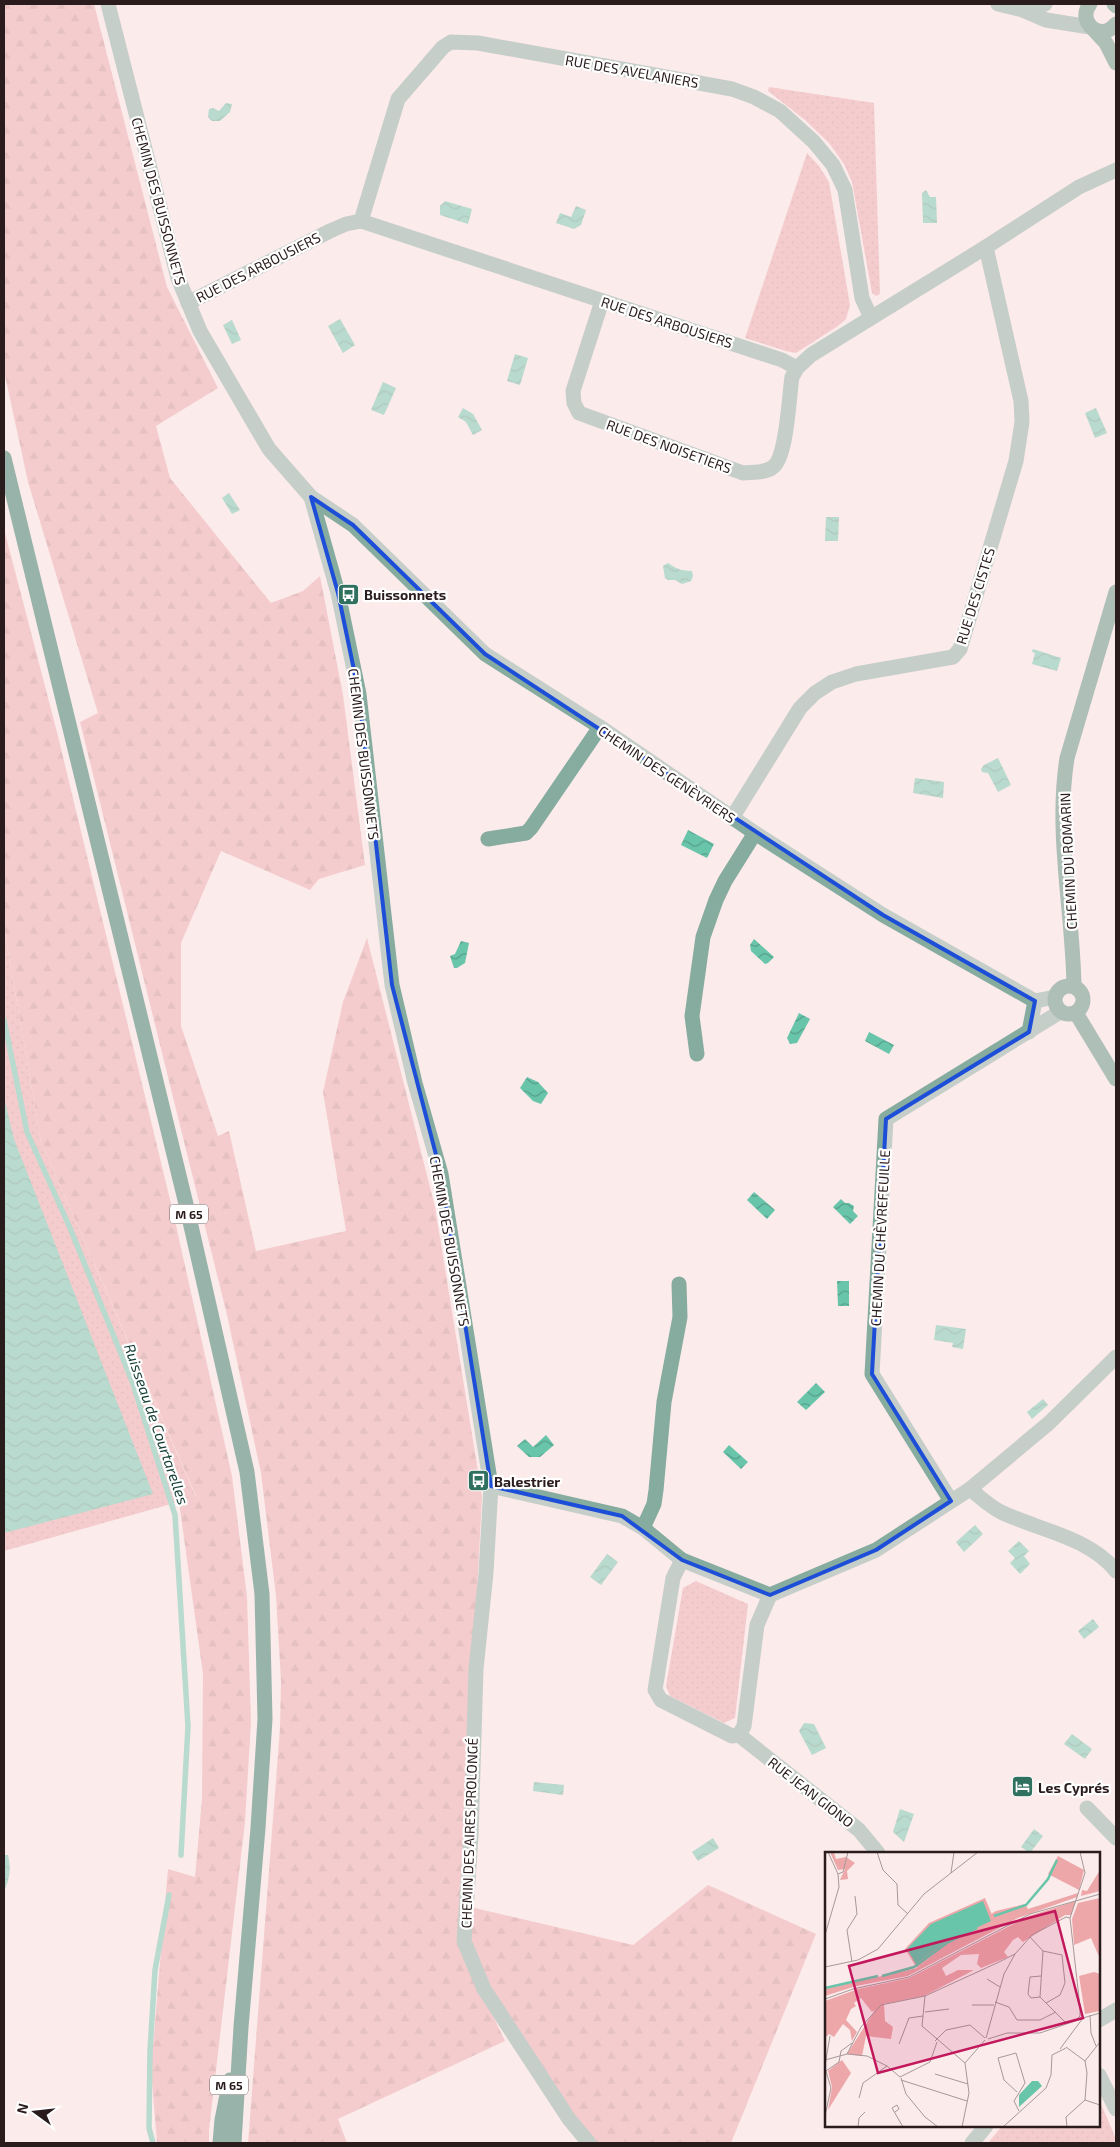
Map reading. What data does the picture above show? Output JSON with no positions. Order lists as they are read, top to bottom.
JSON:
{
  "streets": {
    "main road": ["M 65"],
    "street": [
      "RUE DES AVELANIERS",
      "CHEMIN DES BUISSONNETS",
      "RUE DES ARBOUSIERS",
      "RUE DES NOISETIERS",
      "RUE DES CISTES",
      "CHEMIN DES GENÈVRIERS",
      "CHEMIN DU ROMARIN",
      "CHEMIN DU CHÈVREFEUILLE",
      "RUE JEAN GIONO",
      "CHEMIN DES AIRES PROLONGÉ"
    ]
  },
  "crossings": [
    ["RUE DES AVELANIERS", "RUE DES ARBOUSIERS"],
    ["CHEMIN DES BUISSONNETS", "RUE DES ARBOUSIERS"],
    ["CHEMIN DES BUISSONNETS", "CHEMIN DES GENÈVRIERS"],
    ["CHEMIN DES BUISSONNETS", "CHEMIN DES AIRES PROLONGÉ"],
    ["RUE DES ARBOUSIERS", "RUE DES NOISETIERS"],
    ["RUE DES CISTES", "CHEMIN DES GENÈVRIERS"],
    ["CHEMIN DU ROMARIN", "CHEMIN DU CHÈVREFEUILLE"]
  ],
  "water": ["Ruisseau de Courtarelles"],
  "places": {
    "bus stop": ["Buissonnets", "Balestrier"],
    "hotel": ["Les Cyprés"]
  },
  "north": "left"
}
